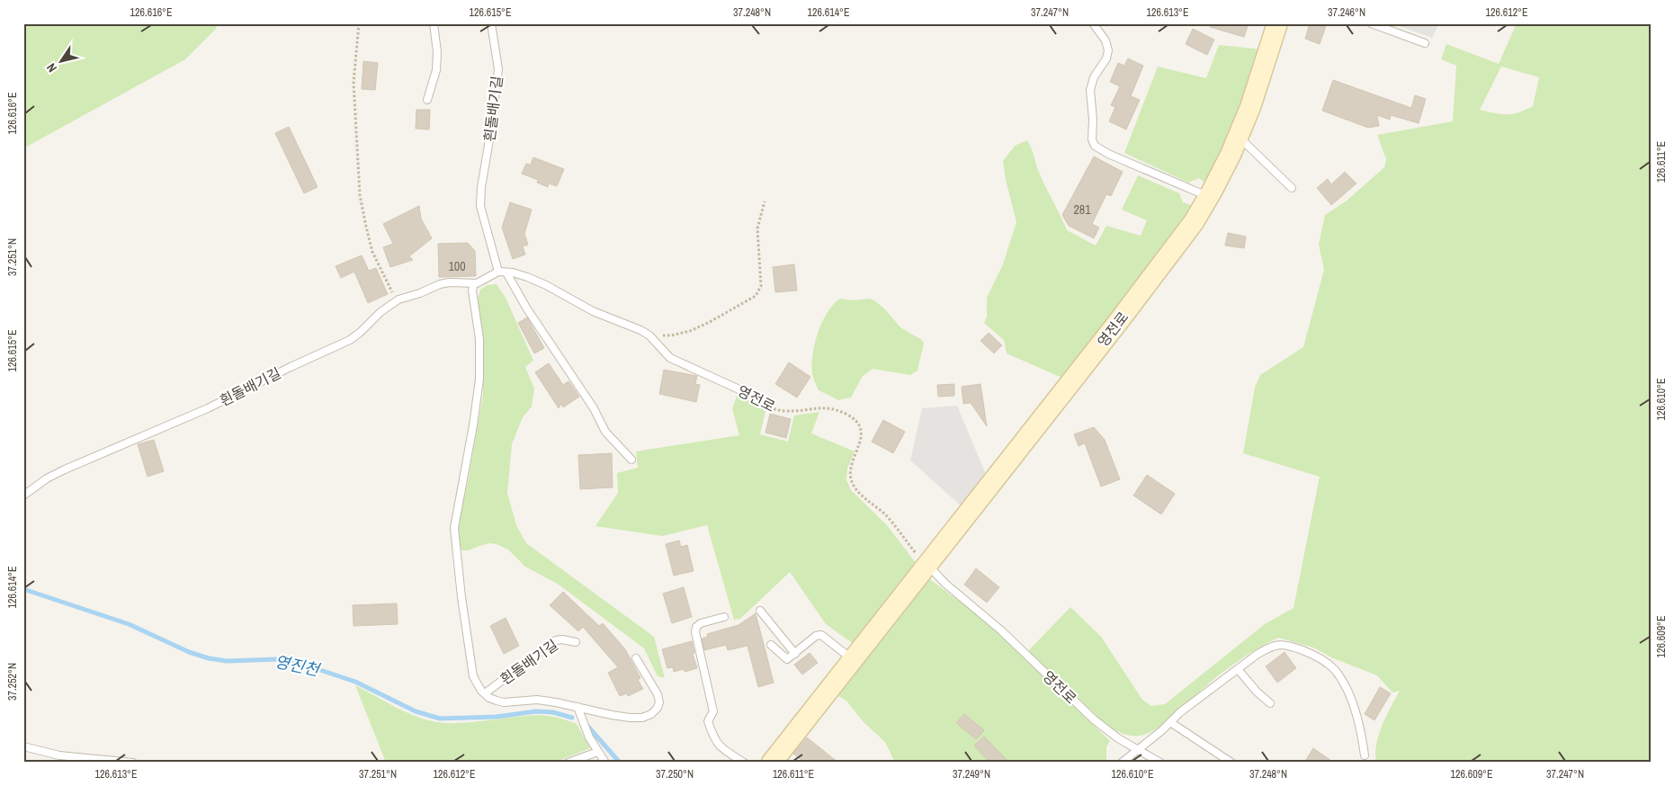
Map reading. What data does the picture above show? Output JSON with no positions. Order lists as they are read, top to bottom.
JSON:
{
  "streets": {
    "street": ["영전로"],
    "lane": ["흰돌배기길"]
  },
  "water": ["영진천"],
  "house_numbers": ["281", "100"],
  "north": "bottom left",
  "coordinates": [
    "126.616°E",
    "126.615°E",
    "37.248°N",
    "126.614°E",
    "37.247°N",
    "126.613°E",
    "37.246°N",
    "126.612°E",
    "126.611°E",
    "37.251°N",
    "126.610°E",
    "126.609°E",
    "37.252°N",
    "37.250°N",
    "37.249°N"
  ]
}
